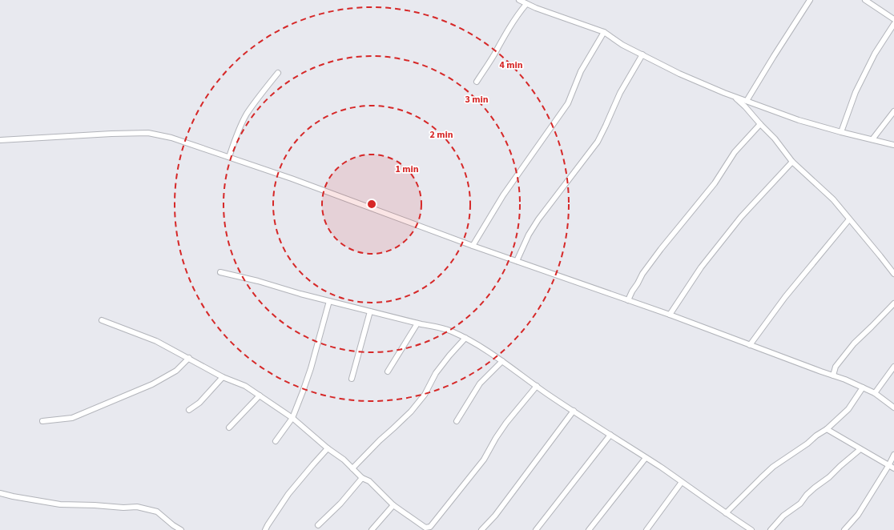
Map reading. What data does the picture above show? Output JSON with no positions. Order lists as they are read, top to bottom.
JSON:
{
  "rings": [
    "4 min",
    "3 min",
    "2 min",
    "1 min"
  ]
}
